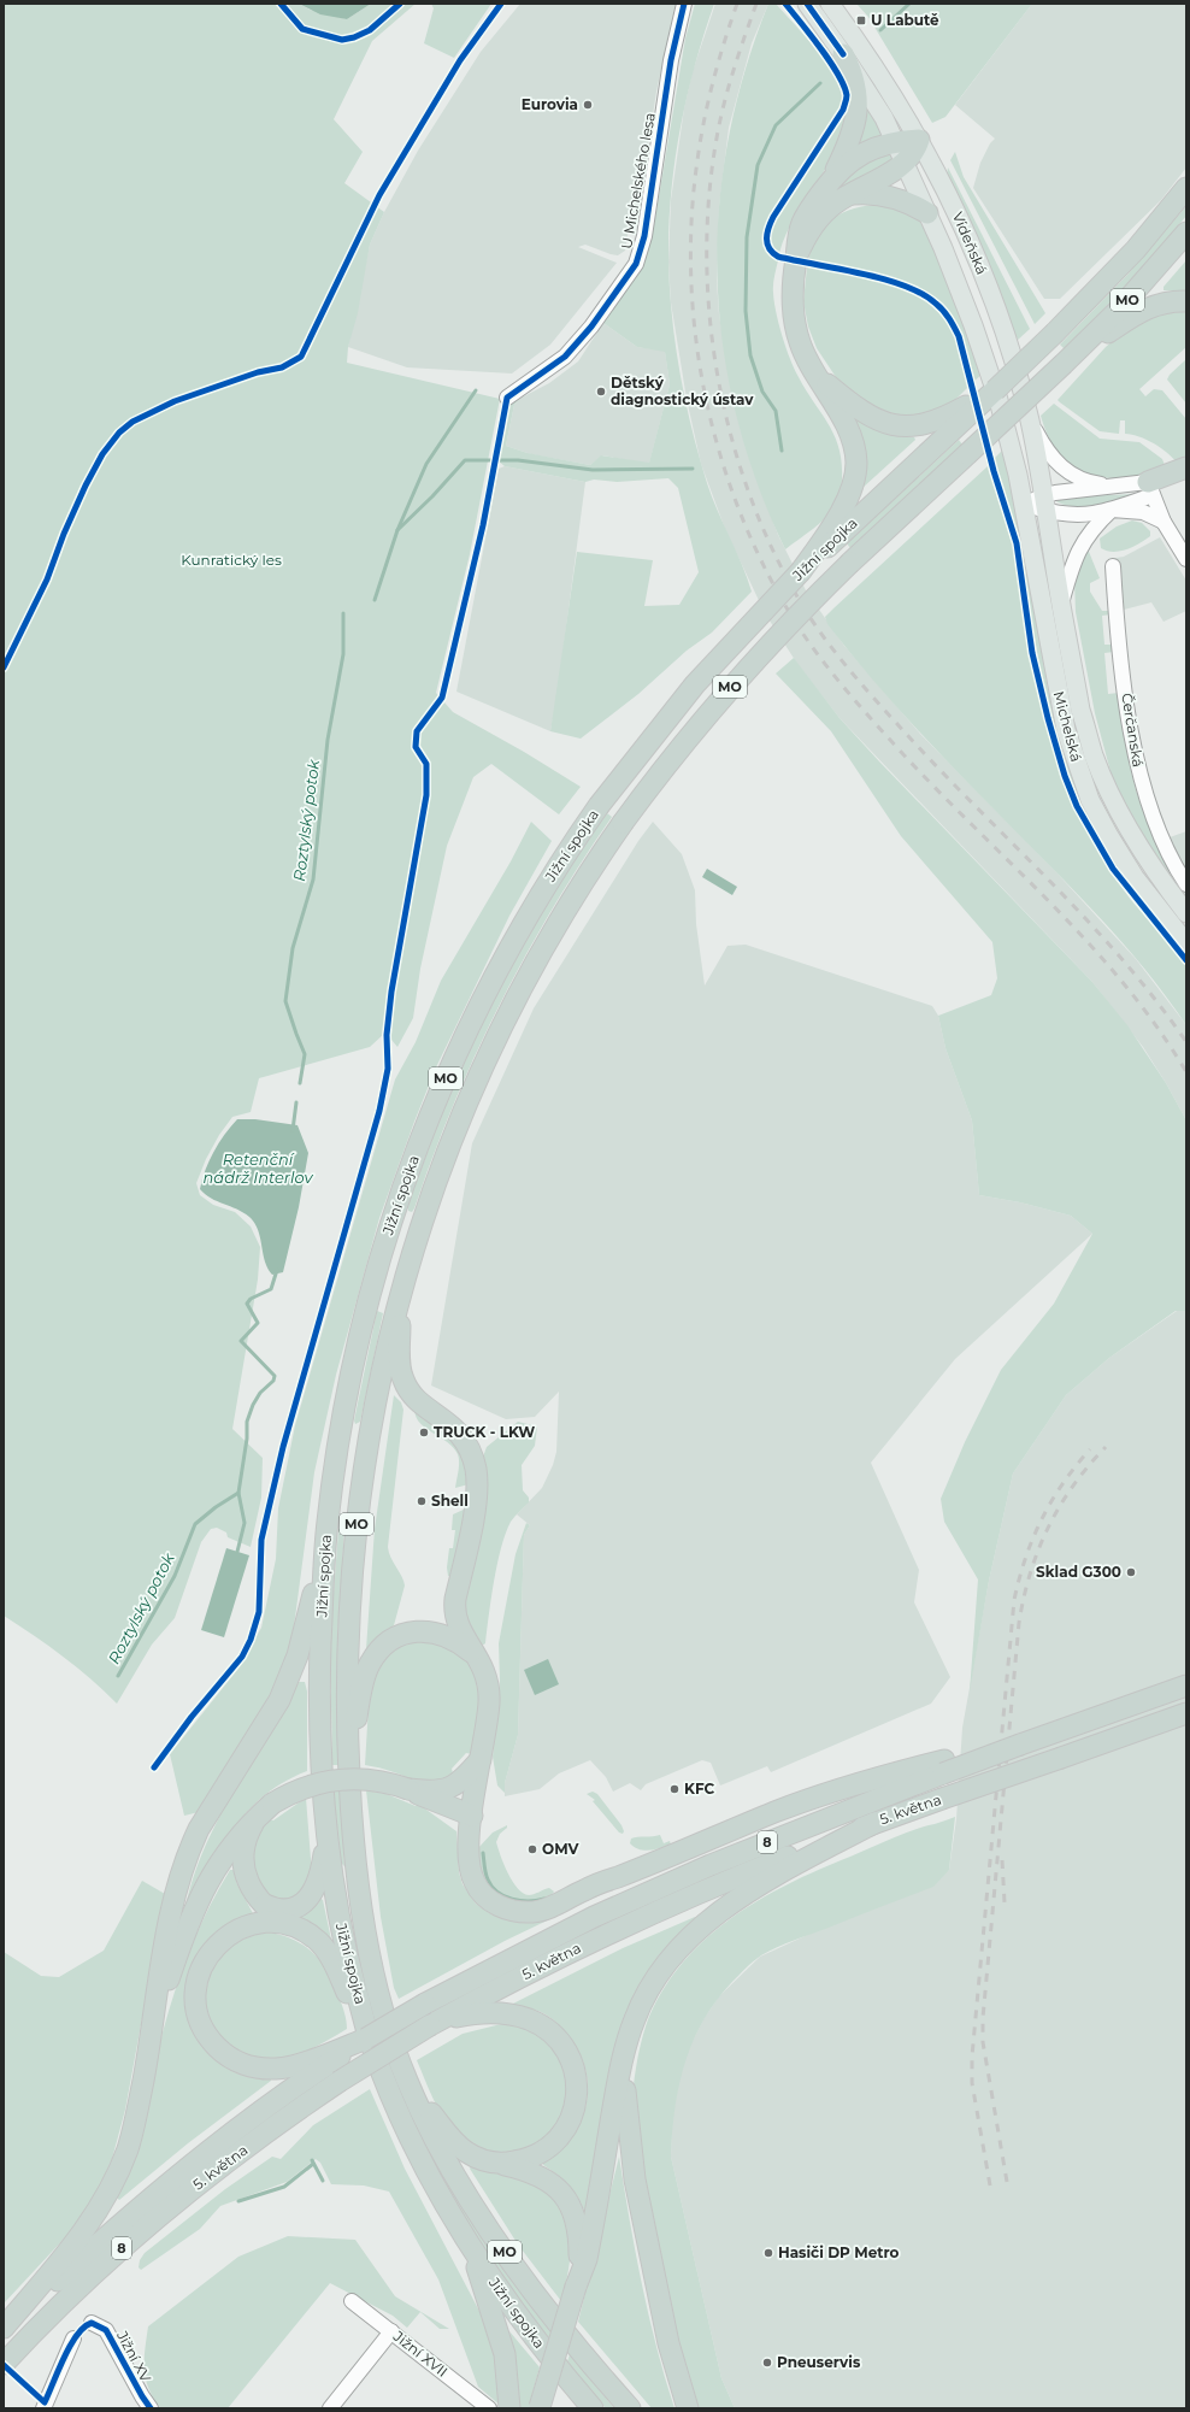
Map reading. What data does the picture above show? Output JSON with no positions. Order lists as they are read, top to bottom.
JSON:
{
  "streets": {
    "highway": [
      "MO",
      "Jižní spojka",
      "5. května",
      "8"
    ],
    "main road": ["Vídeňská", "Michelská"],
    "street": [
      "U Michelského lesa",
      "Čerčanská",
      "Jižní XVII",
      "Jižní XV"
    ]
  },
  "crossings": [
    ["Vídeňská", "Michelská"],
    ["MO", "Jižní spojka"],
    ["Jižní spojka", "5. května"]
  ],
  "water": ["Roztylský potok", "Retenční nádrž Interlov"],
  "parks": ["Kunratický les"],
  "places": {
    "transit": ["U Labutě"],
    "other": [
      "Eurovia",
      "Dětský diagnostický ústav",
      "TRUCK - LKW",
      "Shell",
      "Sklad G300",
      "KFC",
      "OMV",
      "Hasiči DP Metro",
      "Pneuservis"
    ]
  }
}
